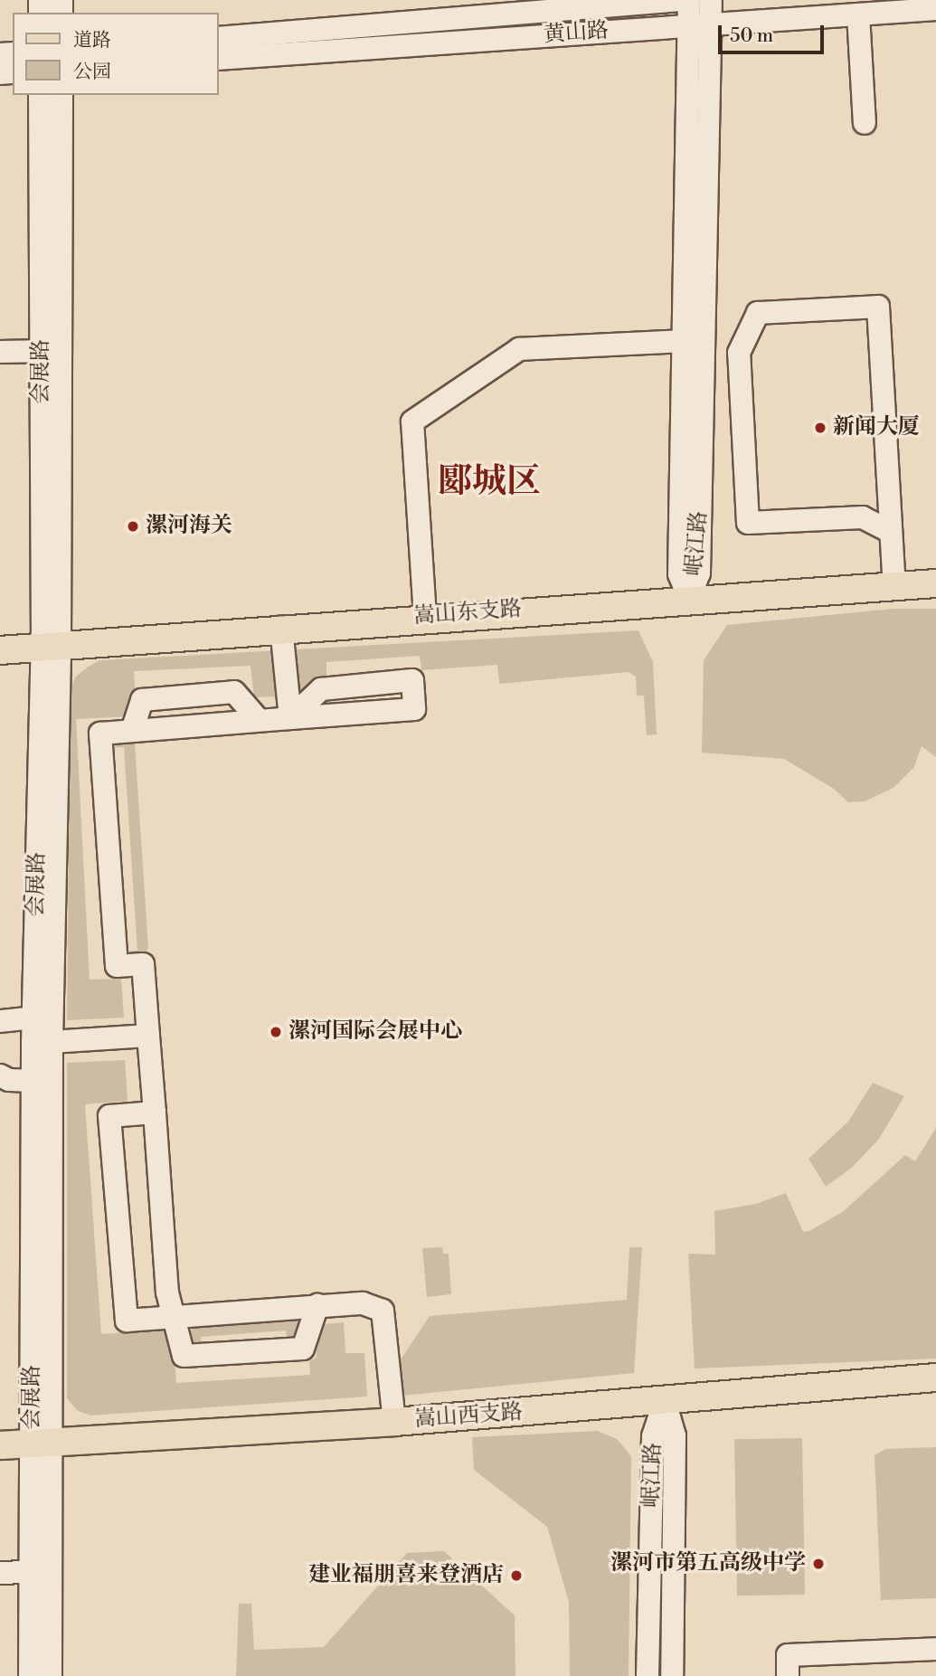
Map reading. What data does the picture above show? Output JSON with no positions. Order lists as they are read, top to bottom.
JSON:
{
  "streets": {
    "main road": ["嵩山东支路", "嵩山西支路"],
    "street": ["黄山路", "会展路", "岷江路"]
  },
  "crossings": [
    ["黄山路", "岷江路"],
    ["会展路", "嵩山东支路"],
    ["会展路", "嵩山西支路"],
    ["岷江路", "嵩山东支路"],
    ["岷江路", "嵩山西支路"]
  ],
  "districts": ["郾城区"],
  "places": [
    "新闻大厦",
    "漯河海关",
    "漯河国际会展中心",
    "漯河市第五高级中学",
    "建业福朋喜来登酒店"
  ],
  "legend": ["道路", "公园"],
  "scale_bar": "50 m"
}
